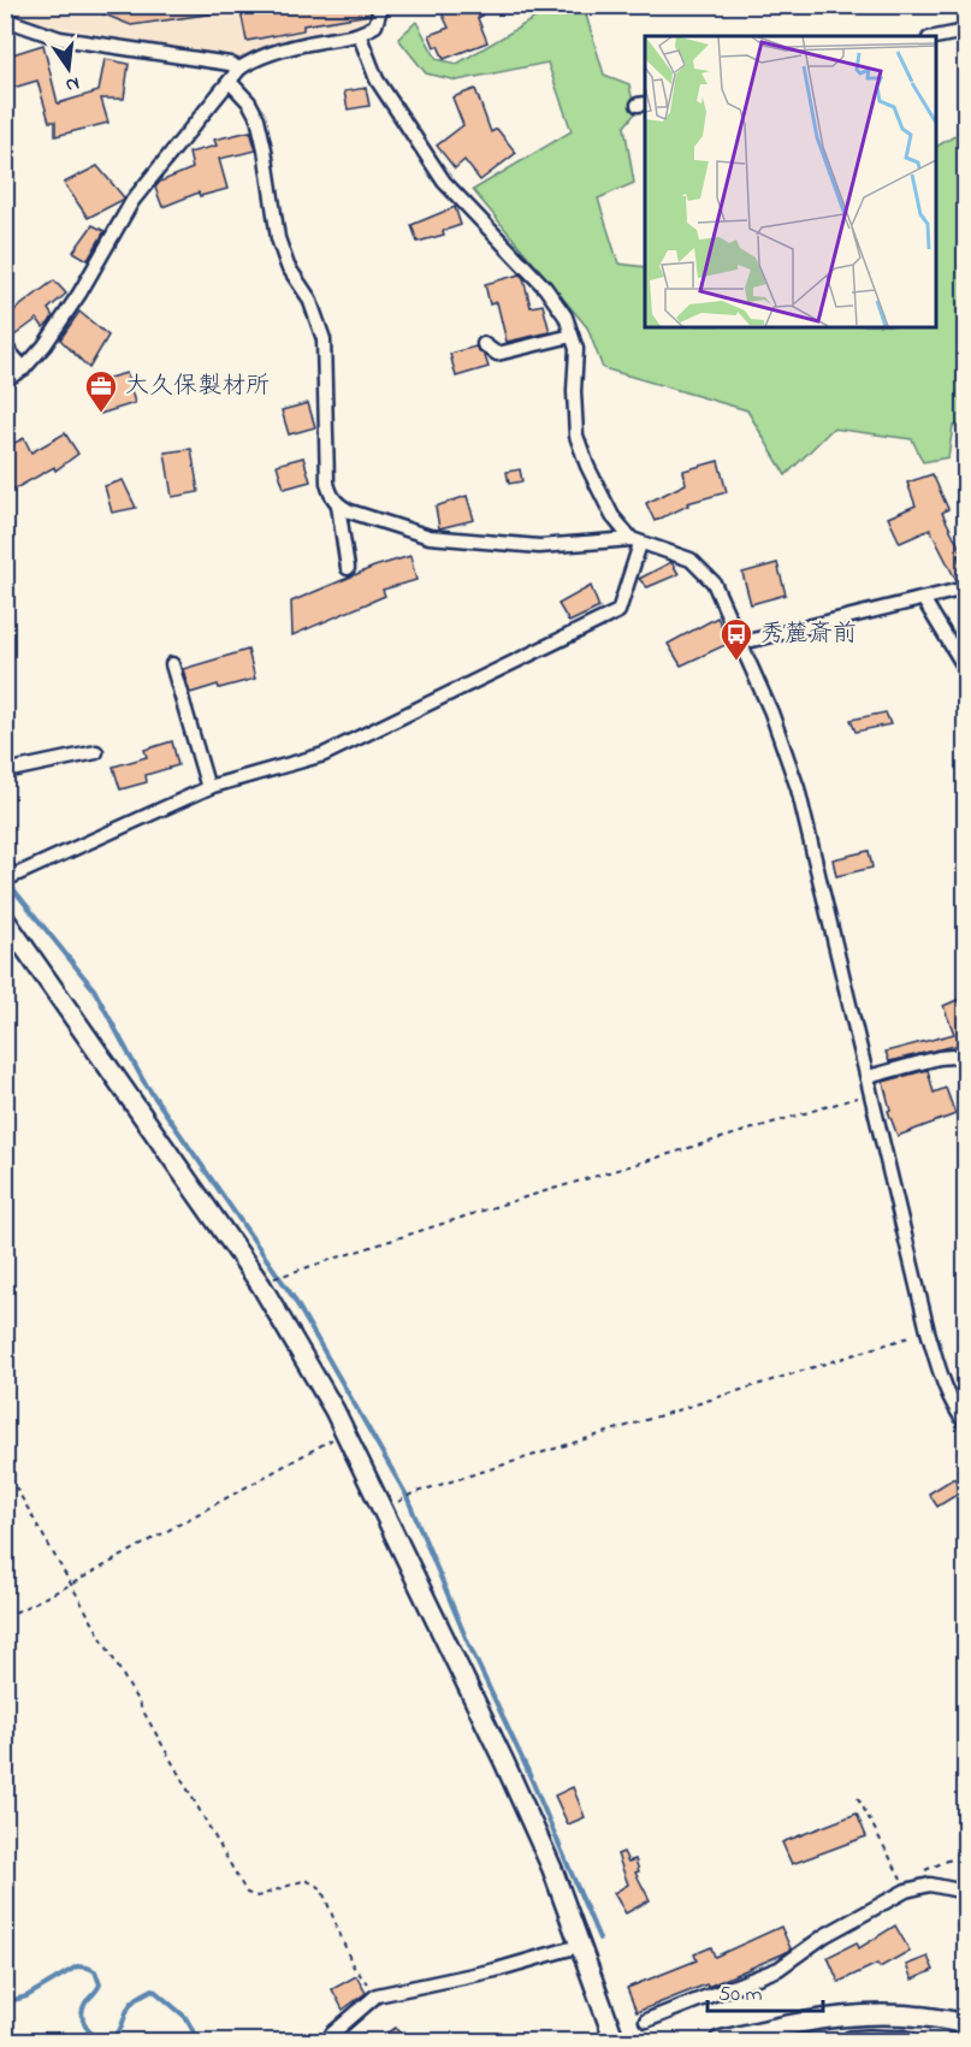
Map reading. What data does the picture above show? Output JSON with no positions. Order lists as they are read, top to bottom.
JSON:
{
  "places": {
    "office": ["大久保製材所"],
    "bus stop": ["秀麓斎前"]
  },
  "scale_bar": "50 m",
  "north": "bottom"
}
